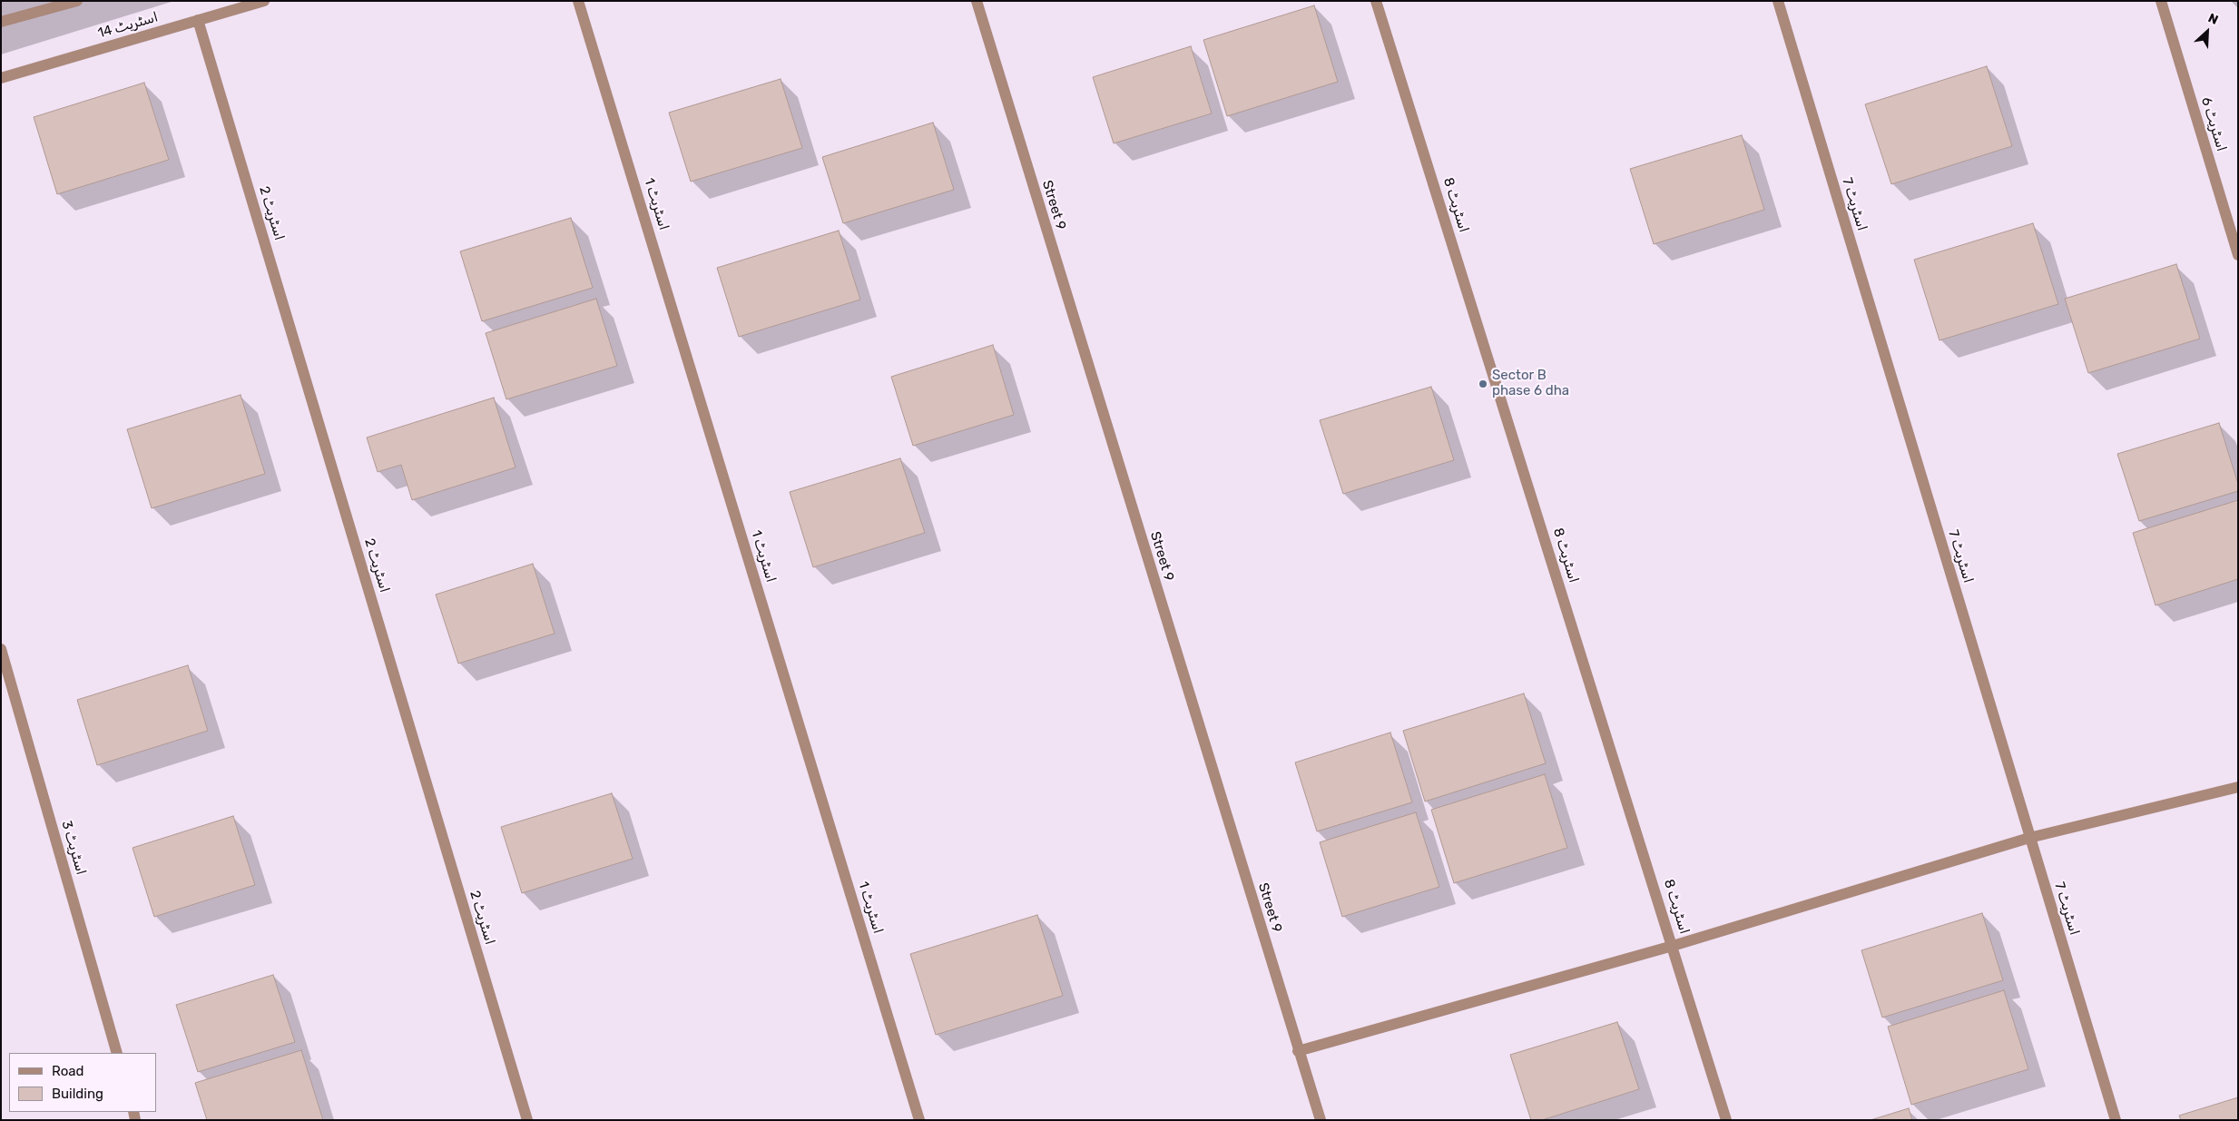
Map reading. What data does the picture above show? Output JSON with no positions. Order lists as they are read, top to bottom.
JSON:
{
  "streets": {
    "street": [
      "اسٹریٹ 14",
      "اسٹریٹ 6",
      "اسٹریٹ 1",
      "اسٹریٹ 7",
      "Street 9",
      "اسٹریٹ 8",
      "اسٹریٹ 2",
      "اسٹریٹ 3"
    ]
  },
  "crossings": [
    ["اسٹریٹ 14", "اسٹریٹ 2"]
  ],
  "places": ["Sector B phase 6 dha"],
  "legend": ["Road", "Building"],
  "north": "top right"
}
